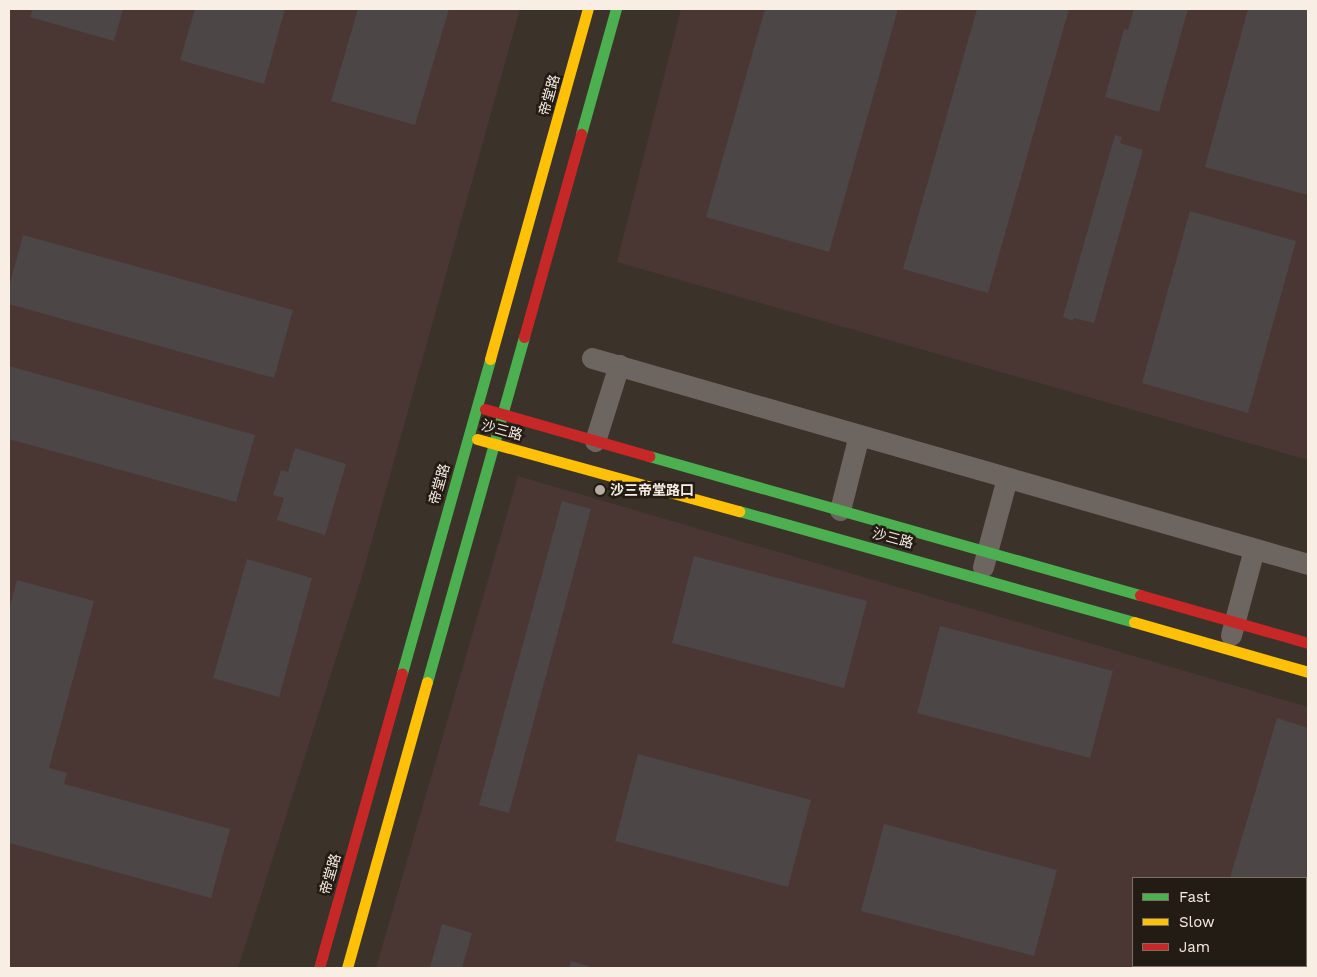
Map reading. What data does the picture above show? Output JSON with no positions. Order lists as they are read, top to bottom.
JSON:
{
  "streets": {
    "street": ["帝堂路", "沙三路"]
  },
  "crossings": [
    ["帝堂路", "沙三路"]
  ],
  "places": ["沙三帝堂路口"],
  "legend": ["Fast", "Slow", "Jam"]
}
